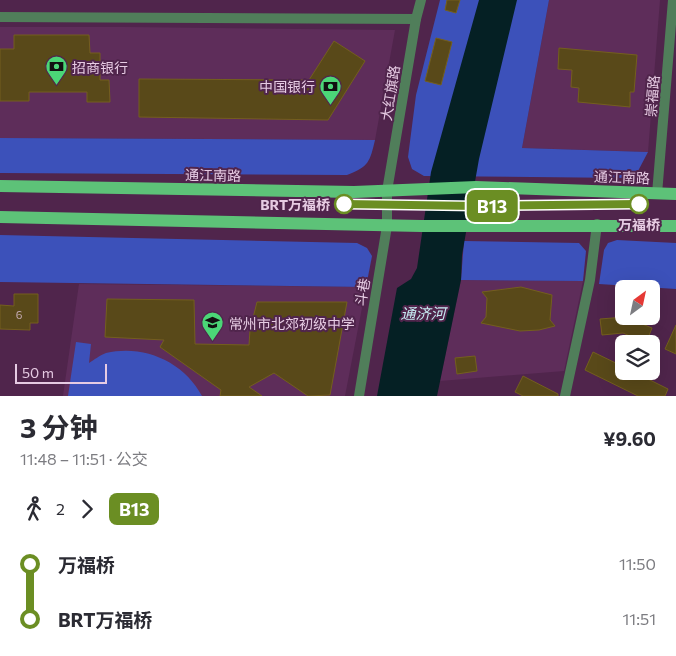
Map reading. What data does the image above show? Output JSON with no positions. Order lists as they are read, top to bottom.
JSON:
{
  "streets": {
    "main road": ["通江南路"],
    "street": ["大红旗路", "崇福路", "斗巷"]
  },
  "crossings": [
    ["大红旗路", "通江南路"],
    ["大红旗路", "斗巷"],
    ["崇福路", "通江南路"],
    ["通江南路", "斗巷"]
  ],
  "water": ["通济河"],
  "places": {
    "bank": ["招商银行", "中国银行"],
    "other": ["BRT万福桥", "万福桥"],
    "school or university": ["常州市北郊初级中学"]
  },
  "lines": ["bus line B13"],
  "house_numbers": ["6"],
  "scale_bar": "50 m",
  "north": "top right",
  "page": {
    "on_map": "B13",
    "scale": "50 m",
    "heading": ["3 分钟", "11:48 – 11:51 · 公交", "¥9.60"],
    "legs": ["2", "B13"],
    "list": [
      {
        "name": "万福桥",
        "value": "11:50"
      },
      {
        "name": "BRT万福桥",
        "value": "11:51"
      }
    ]
  }
}
